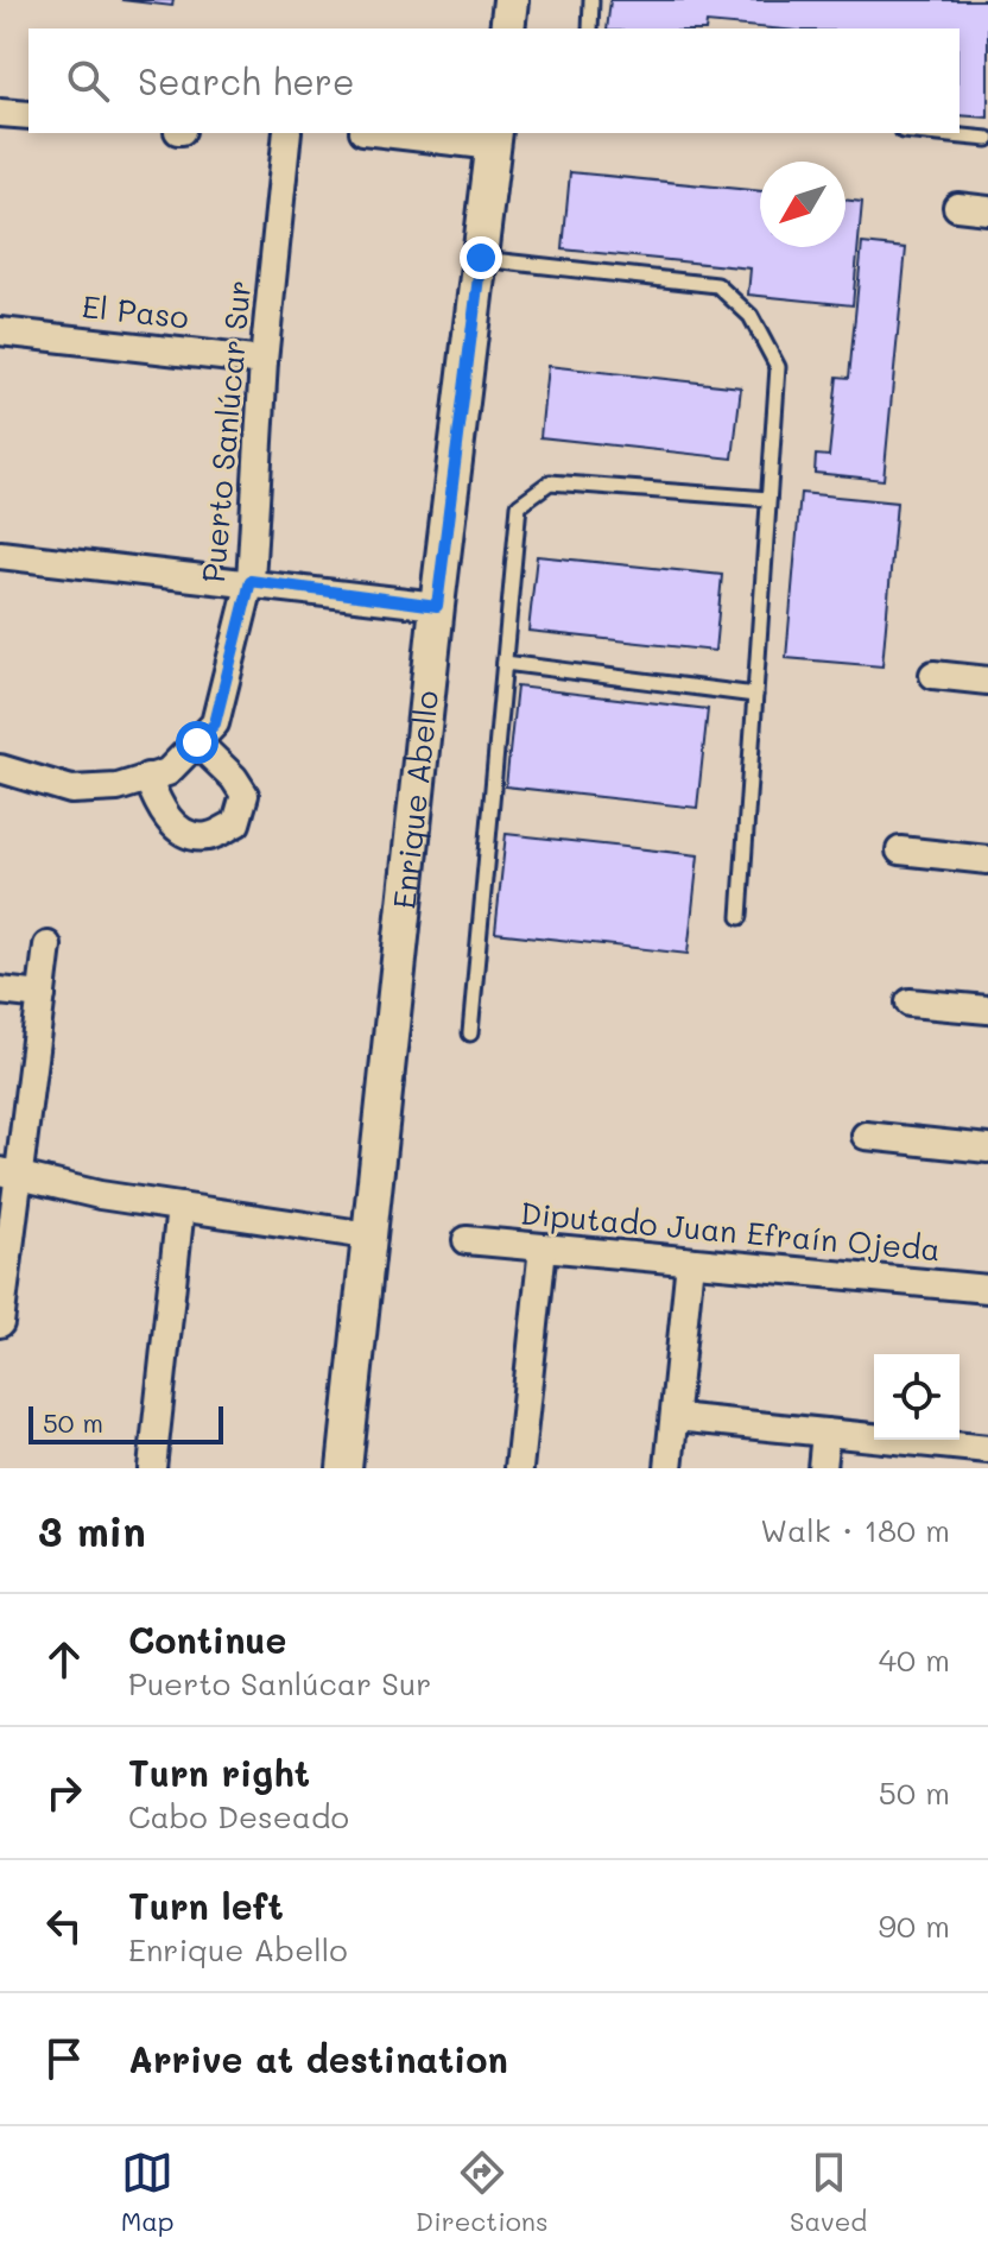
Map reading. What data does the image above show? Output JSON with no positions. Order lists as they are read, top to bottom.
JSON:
{
  "streets": {
    "street": [
      "El Paso",
      "Puerto Sanlúcar Sur",
      "Enrique Abello",
      "Diputado Juan Efraín Ojeda"
    ]
  },
  "crossings": [
    ["El Paso", "Puerto Sanlúcar Sur"]
  ],
  "scale_bar": "50 m",
  "north": "bottom left",
  "page": {
    "search": "Search here",
    "scale": "50 m",
    "heading": ["3 min", "Walk · 180 m"],
    "list": [
      ["Continue", "Puerto Sanlúcar Sur", "40 m"],
      ["Turn right", "Cabo Deseado", "50 m"],
      ["Turn left", "Enrique Abello", "90 m"],
      "Arrive at destination"
    ],
    "nav": ["Map", "Directions", "Saved"]
  }
}
